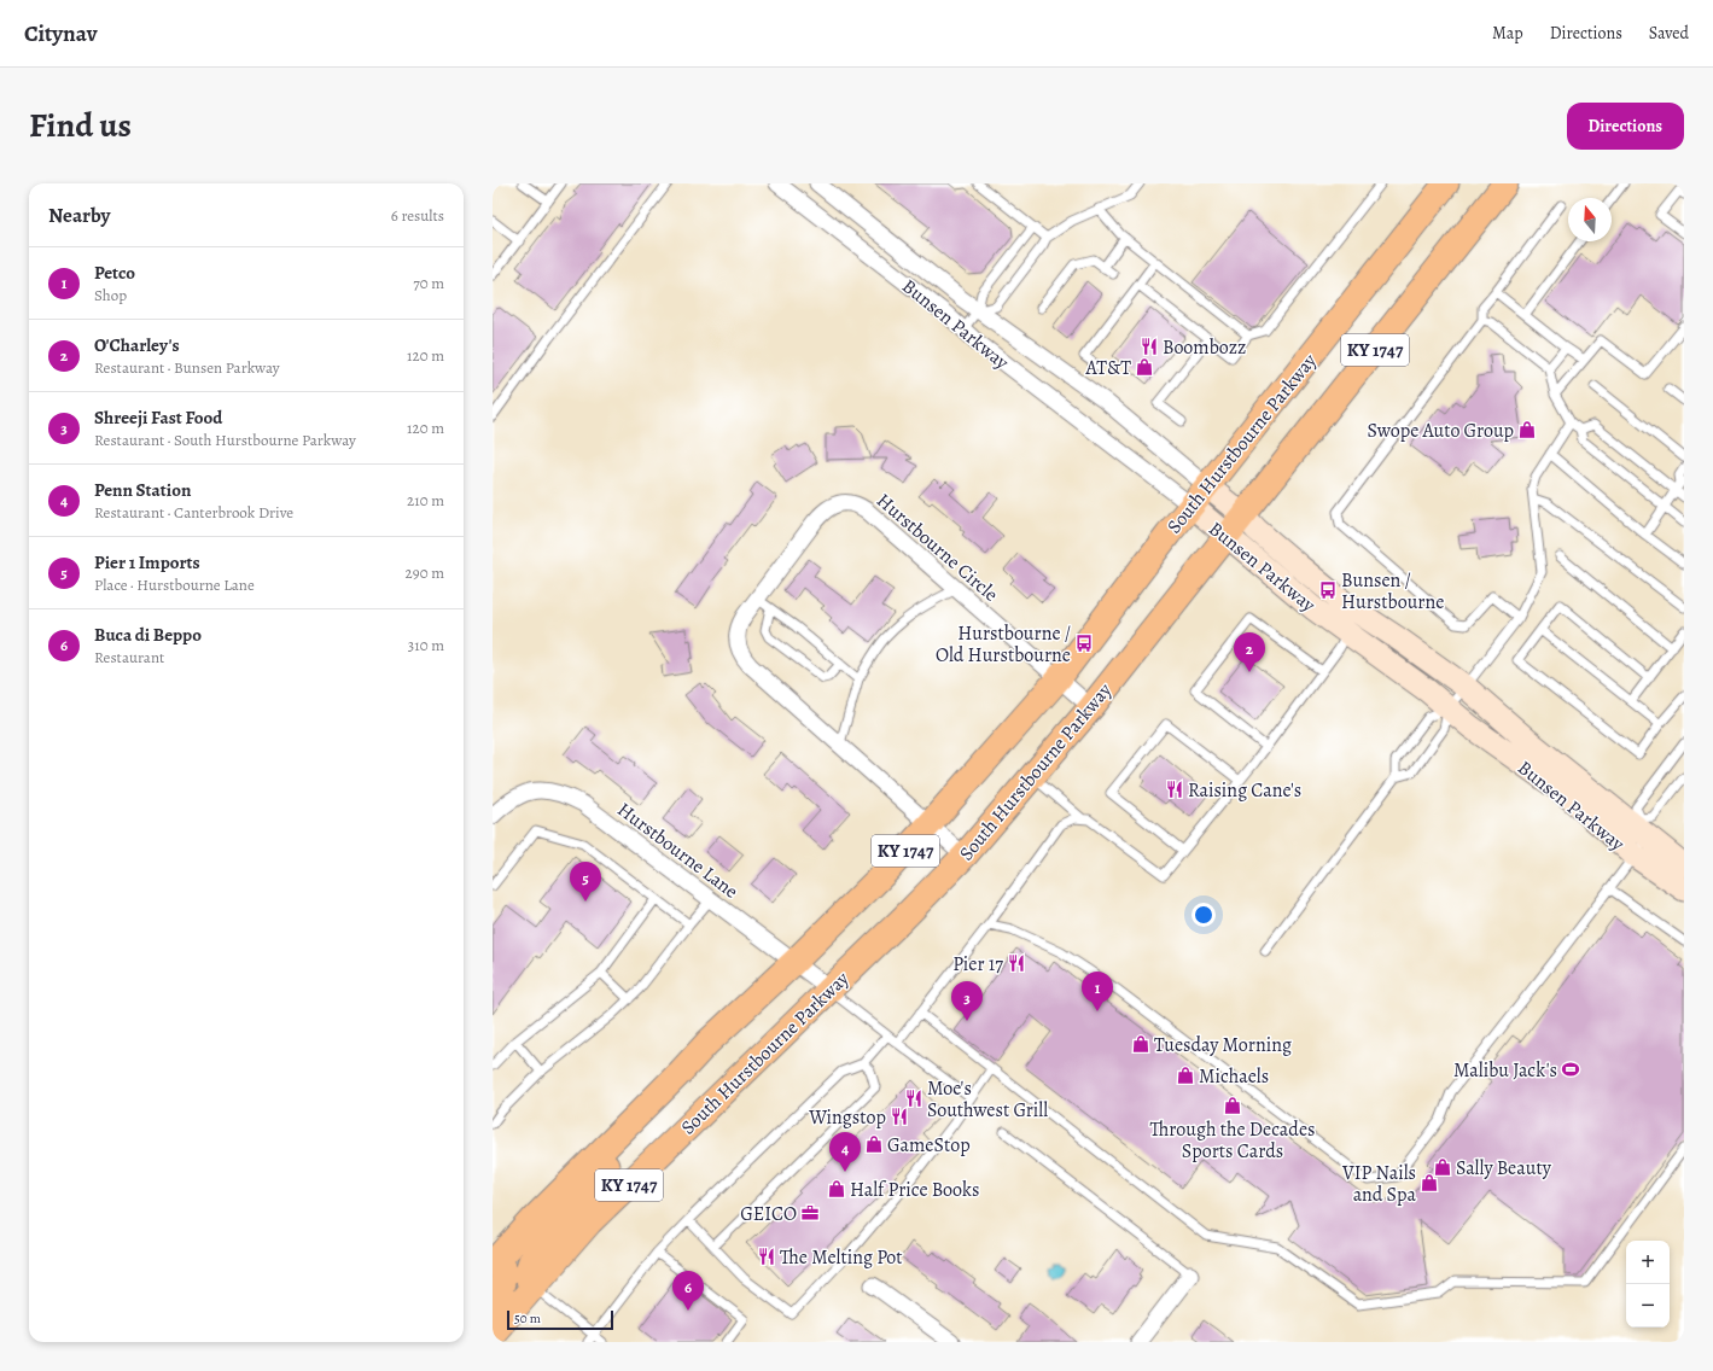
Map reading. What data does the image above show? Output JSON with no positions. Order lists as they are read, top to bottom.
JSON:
{
  "streets": {
    "main road": ["KY 1747", "South Hurstbourne Parkway"],
    "street": ["Bunsen Parkway", "Hurstbourne Circle", "Hurstbourne Lane"]
  },
  "crossings": [
    ["Bunsen Parkway", "South Hurstbourne Parkway"],
    ["South Hurstbourne Parkway", "Hurstbourne Circle"],
    ["South Hurstbourne Parkway", "Hurstbourne Lane"]
  ],
  "places": {
    "restaurant": [
      "Boombozz",
      "Raising Cane's",
      "Pier 17",
      "Moe's Southwest Grill",
      "Wingstop",
      "The Melting Pot"
    ],
    "shop": [
      "AT&T",
      "Swope Auto Group",
      "Tuesday Morning",
      "Michaels",
      "Through the Decades Sports Cards",
      "GameStop",
      "Sally Beauty",
      "VIP Nails and Spa",
      "Half Price Books"
    ],
    "bus stop": ["Bunsen / Hurstbourne", "Hurstbourne / Old Hurstbourne"],
    "sports": ["Malibu Jack's"],
    "office": ["GEICO"]
  },
  "scale_bar": "50 m",
  "north": "top",
  "page": {
    "header": "Citynav",
    "nav": ["Map", "Directions", "Saved"],
    "title": "Find us",
    "buttons": "Directions",
    "heading": ["Nearby", "6 results"],
    "list": [
      {
        "mark": "1",
        "name": "Petco",
        "note": "Shop",
        "value": "70 m"
      },
      {
        "mark": "2",
        "name": "O'Charley's",
        "note": "Restaurant · Bunsen Parkway",
        "value": "120 m"
      },
      {
        "mark": "3",
        "name": "Shreeji Fast Food",
        "note": "Restaurant · South Hurstbourne Parkway",
        "value": "120 m"
      },
      {
        "mark": "4",
        "name": "Penn Station",
        "note": "Restaurant · Canterbrook Drive",
        "value": "210 m"
      },
      {
        "mark": "5",
        "name": "Pier 1 Imports",
        "note": "Place · Hurstbourne Lane",
        "value": "290 m"
      },
      {
        "mark": "6",
        "name": "Buca di Beppo",
        "note": "Restaurant",
        "value": "310 m"
      }
    ],
    "pins": [
      "2",
      "5",
      "1",
      "3",
      "4",
      "6"
    ],
    "map_buttons": ["+", "−"],
    "scale": "50 m"
  }
}
